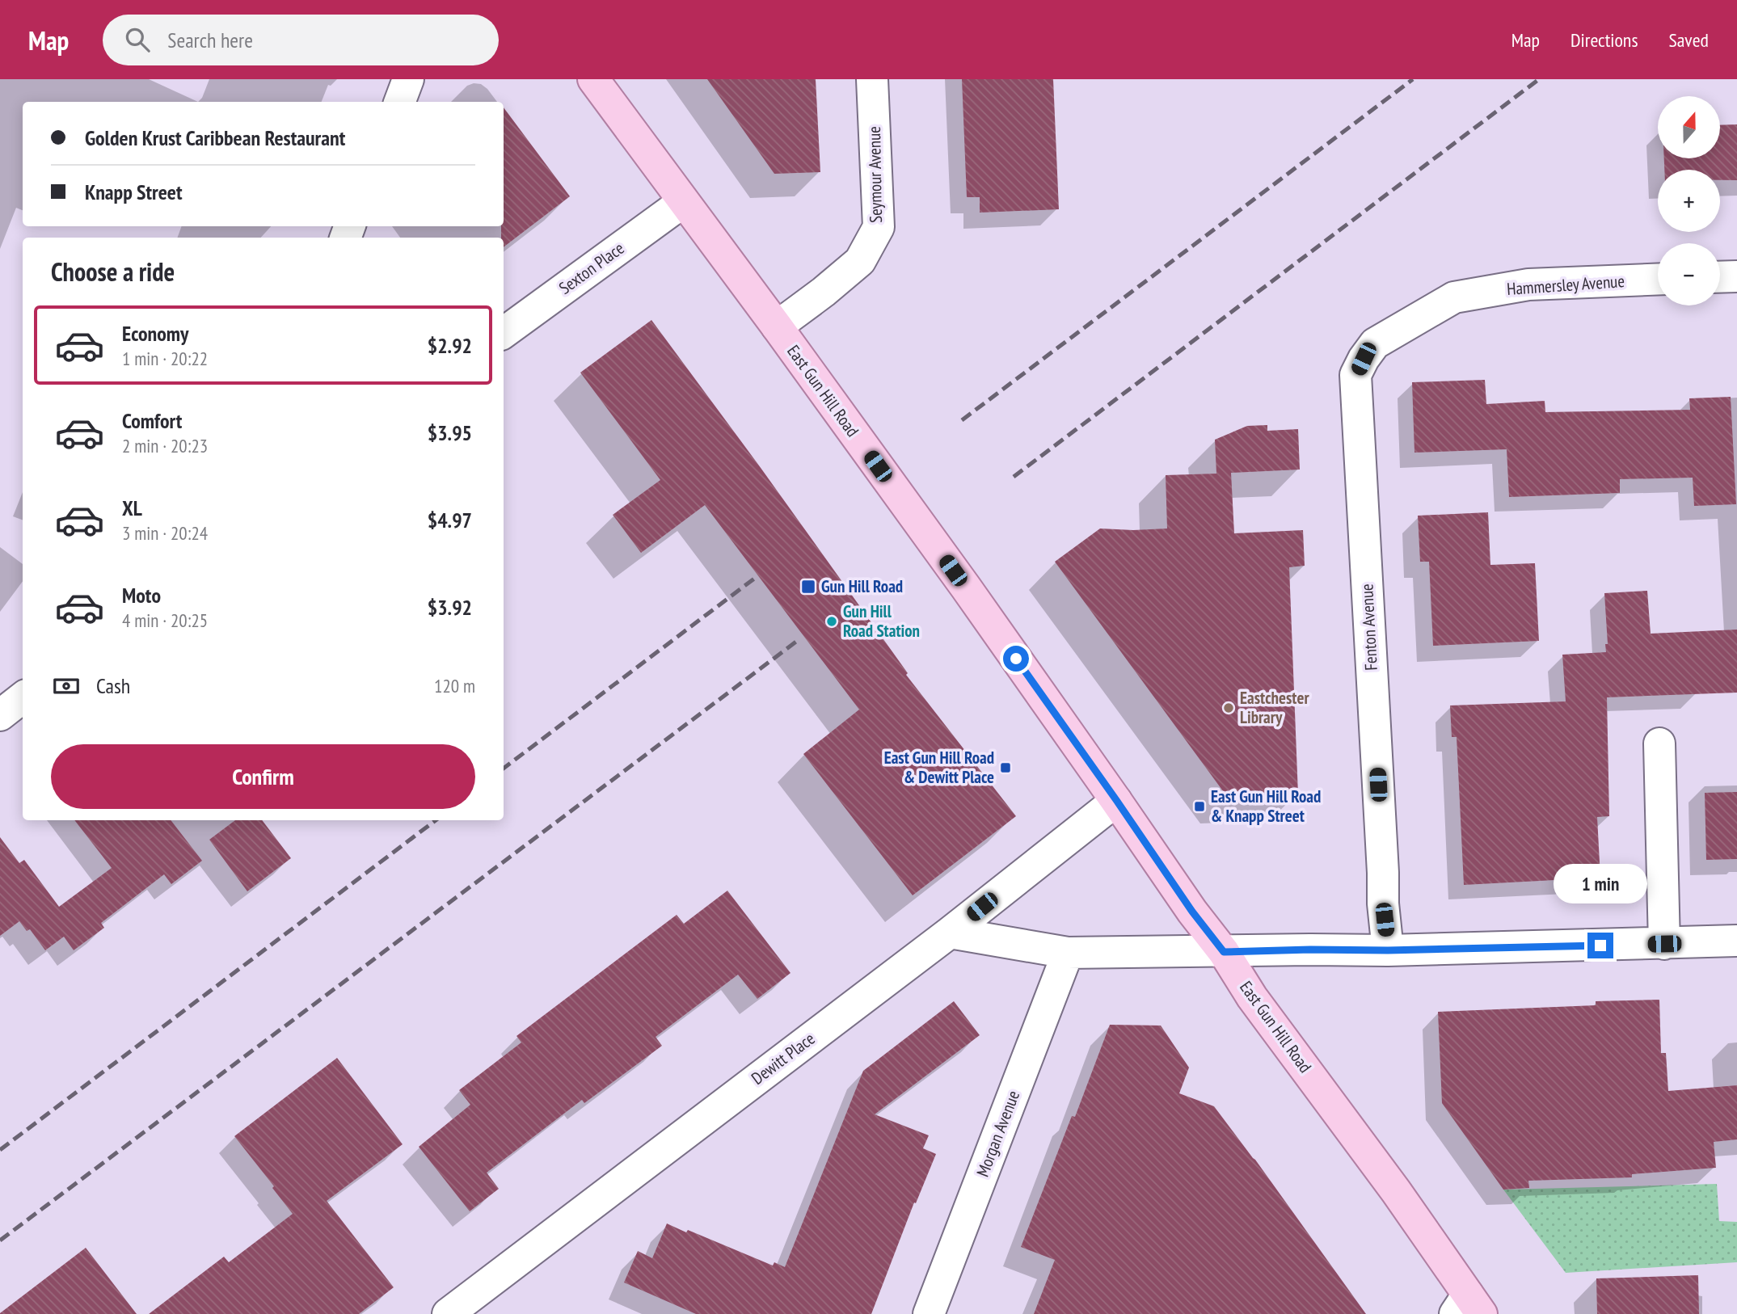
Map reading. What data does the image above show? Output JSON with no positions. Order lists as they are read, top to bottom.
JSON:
{
  "streets": {
    "main road": ["East Gun Hill Road"],
    "street": [
      "Seymour Avenue",
      "Sexton Place",
      "Hammersley Avenue",
      "Fenton Avenue",
      "Dewitt Place",
      "Morgan Avenue"
    ]
  },
  "crossings": [
    ["Seymour Avenue", "East Gun Hill Road"],
    ["Sexton Place", "East Gun Hill Road"],
    ["Hammersley Avenue", "Fenton Avenue"],
    ["East Gun Hill Road", "Dewitt Place"]
  ],
  "places": {
    "transit": ["Gun Hill Road", "East Gun Hill Road & Dewitt Place", "East Gun Hill Road & Knapp Street"],
    "other": ["Gun Hill Road Station", "Eastchester Library"]
  },
  "north": "top",
  "page": {
    "header": "Map",
    "search": "Search here",
    "nav": ["Map", "Directions", "Saved"],
    "map_buttons": ["+", "−"],
    "banner": ["Golden Krust Caribbean Restaurant", "Knapp Street"],
    "heading": "Choose a ride",
    "list": [
      {
        "name": "Economy",
        "note": "1 min · 20:22",
        "value": "$2.92"
      },
      {
        "name": "Comfort",
        "note": "2 min · 20:23",
        "value": "$3.95"
      },
      {
        "name": "XL",
        "note": "3 min · 20:24",
        "value": "$4.97"
      },
      {
        "name": "Moto",
        "note": "4 min · 20:25",
        "value": "$3.92"
      }
    ],
    "pay": ["Cash", "120 m"],
    "buttons": "Confirm",
    "bubble": "1 min"
  }
}
